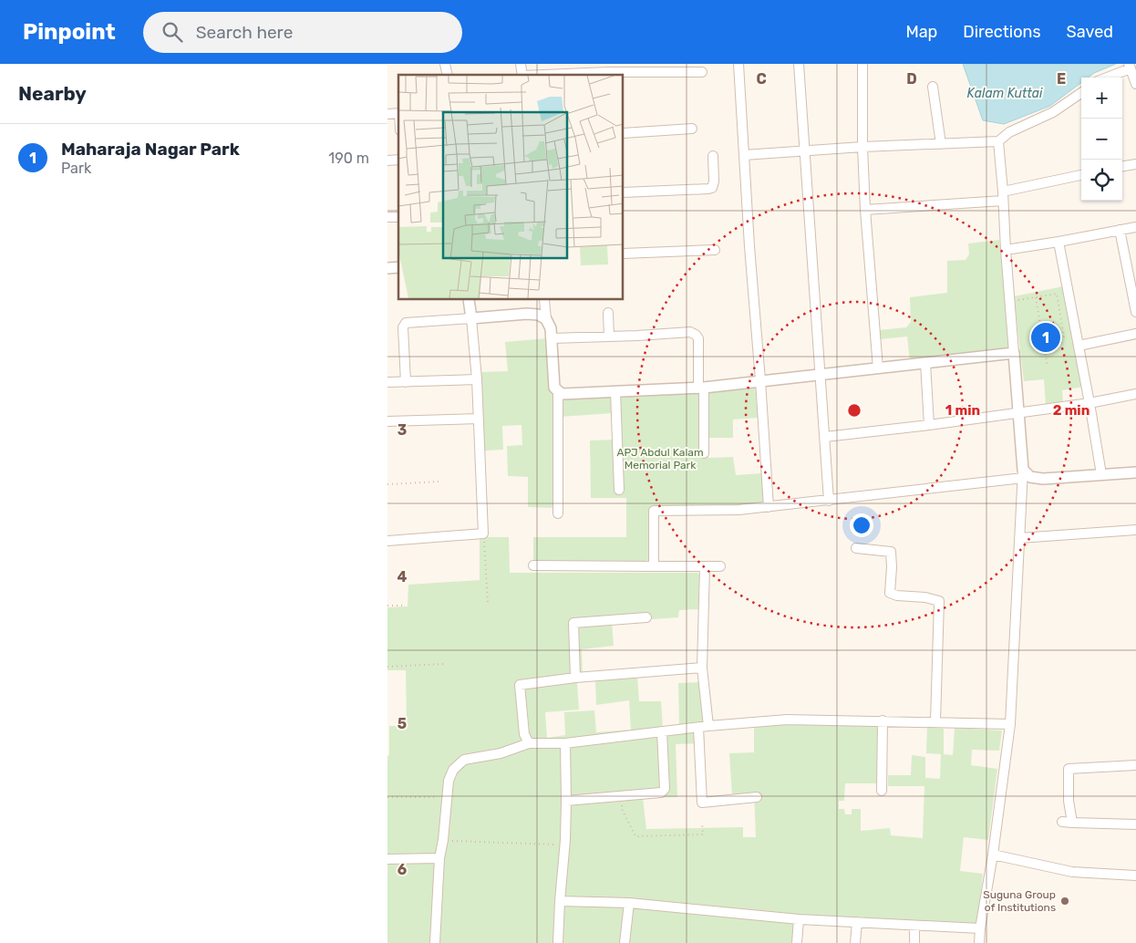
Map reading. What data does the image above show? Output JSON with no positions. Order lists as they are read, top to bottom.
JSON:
{
  "water": ["Kalam Kuttai"],
  "parks": ["APJ Abdul Kalam Memorial Park"],
  "places": ["Suguna Group of Institutions"],
  "page": {
    "header": "Pinpoint",
    "search": "Search here",
    "nav": ["Map", "Directions", "Saved"],
    "heading": "Nearby",
    "map_buttons": ["+", "−"],
    "list": [
      {
        "mark": "1",
        "name": "Maharaja Nagar Park",
        "note": "Park",
        "value": "190 m"
      }
    ],
    "pins": "1"
  },
  "grid": {
    "columns": ["C", "D", "E"],
    "rows": [
      "3",
      "4",
      "5",
      "6"
    ]
  },
  "rings": ["1 min", "2 min"]
}
